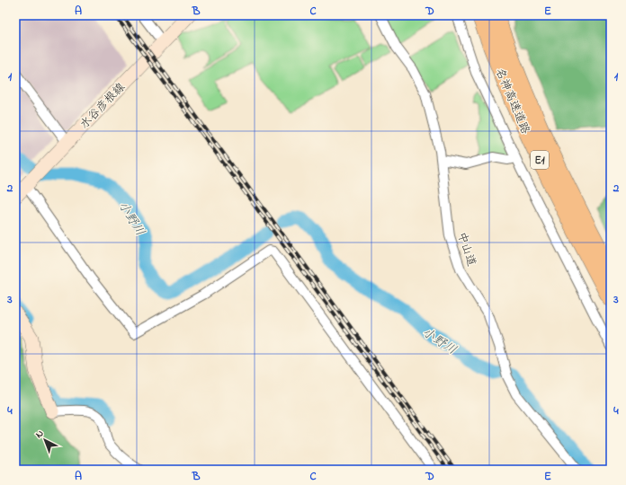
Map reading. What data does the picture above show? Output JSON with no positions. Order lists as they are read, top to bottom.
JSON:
{
  "streets": {
    "highway": ["名神高速道路", "E1"],
    "main road": ["水谷彦根線"],
    "street": ["中山道"]
  },
  "water": ["小野川"],
  "north": "top left",
  "grid": {
    "columns": [
      "A",
      "B",
      "C",
      "D",
      "E"
    ],
    "rows": [
      "1",
      "2",
      "3",
      "4"
    ]
  }
}
